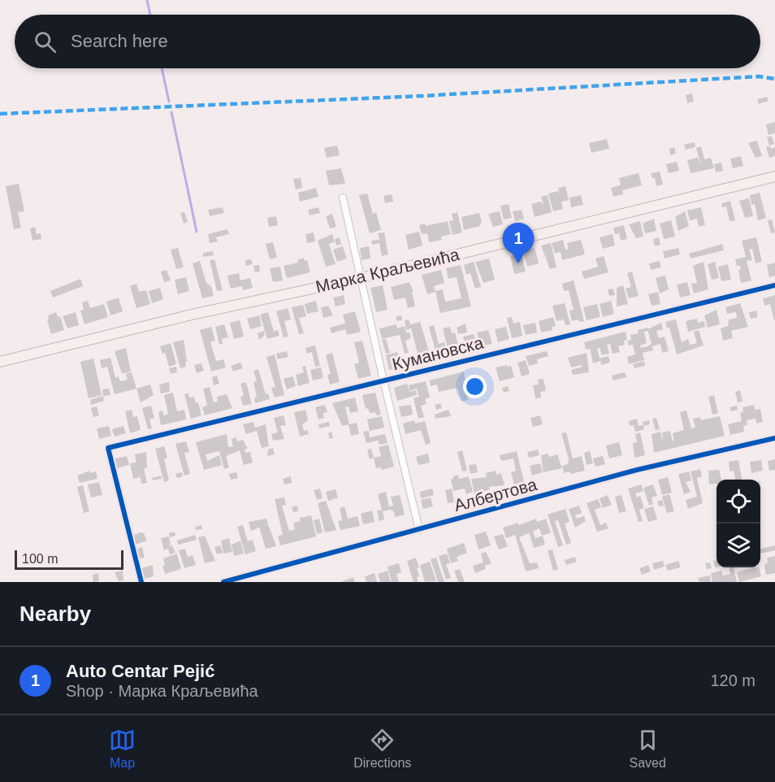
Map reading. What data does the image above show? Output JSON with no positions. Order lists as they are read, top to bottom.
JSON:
{
  "streets": {
    "main road": ["Марка Краљевића"],
    "street": ["Кумановска", "Албертова"]
  },
  "scale_bar": "100 m",
  "page": {
    "search": "Search here",
    "pins": "1",
    "scale": "100 m",
    "heading": "Nearby",
    "list": [
      {
        "mark": "1",
        "name": "Auto Centar Pejić",
        "note": "Shop · Марка Краљевића",
        "value": "120 m"
      }
    ],
    "nav": ["Map", "Directions", "Saved"]
  }
}
